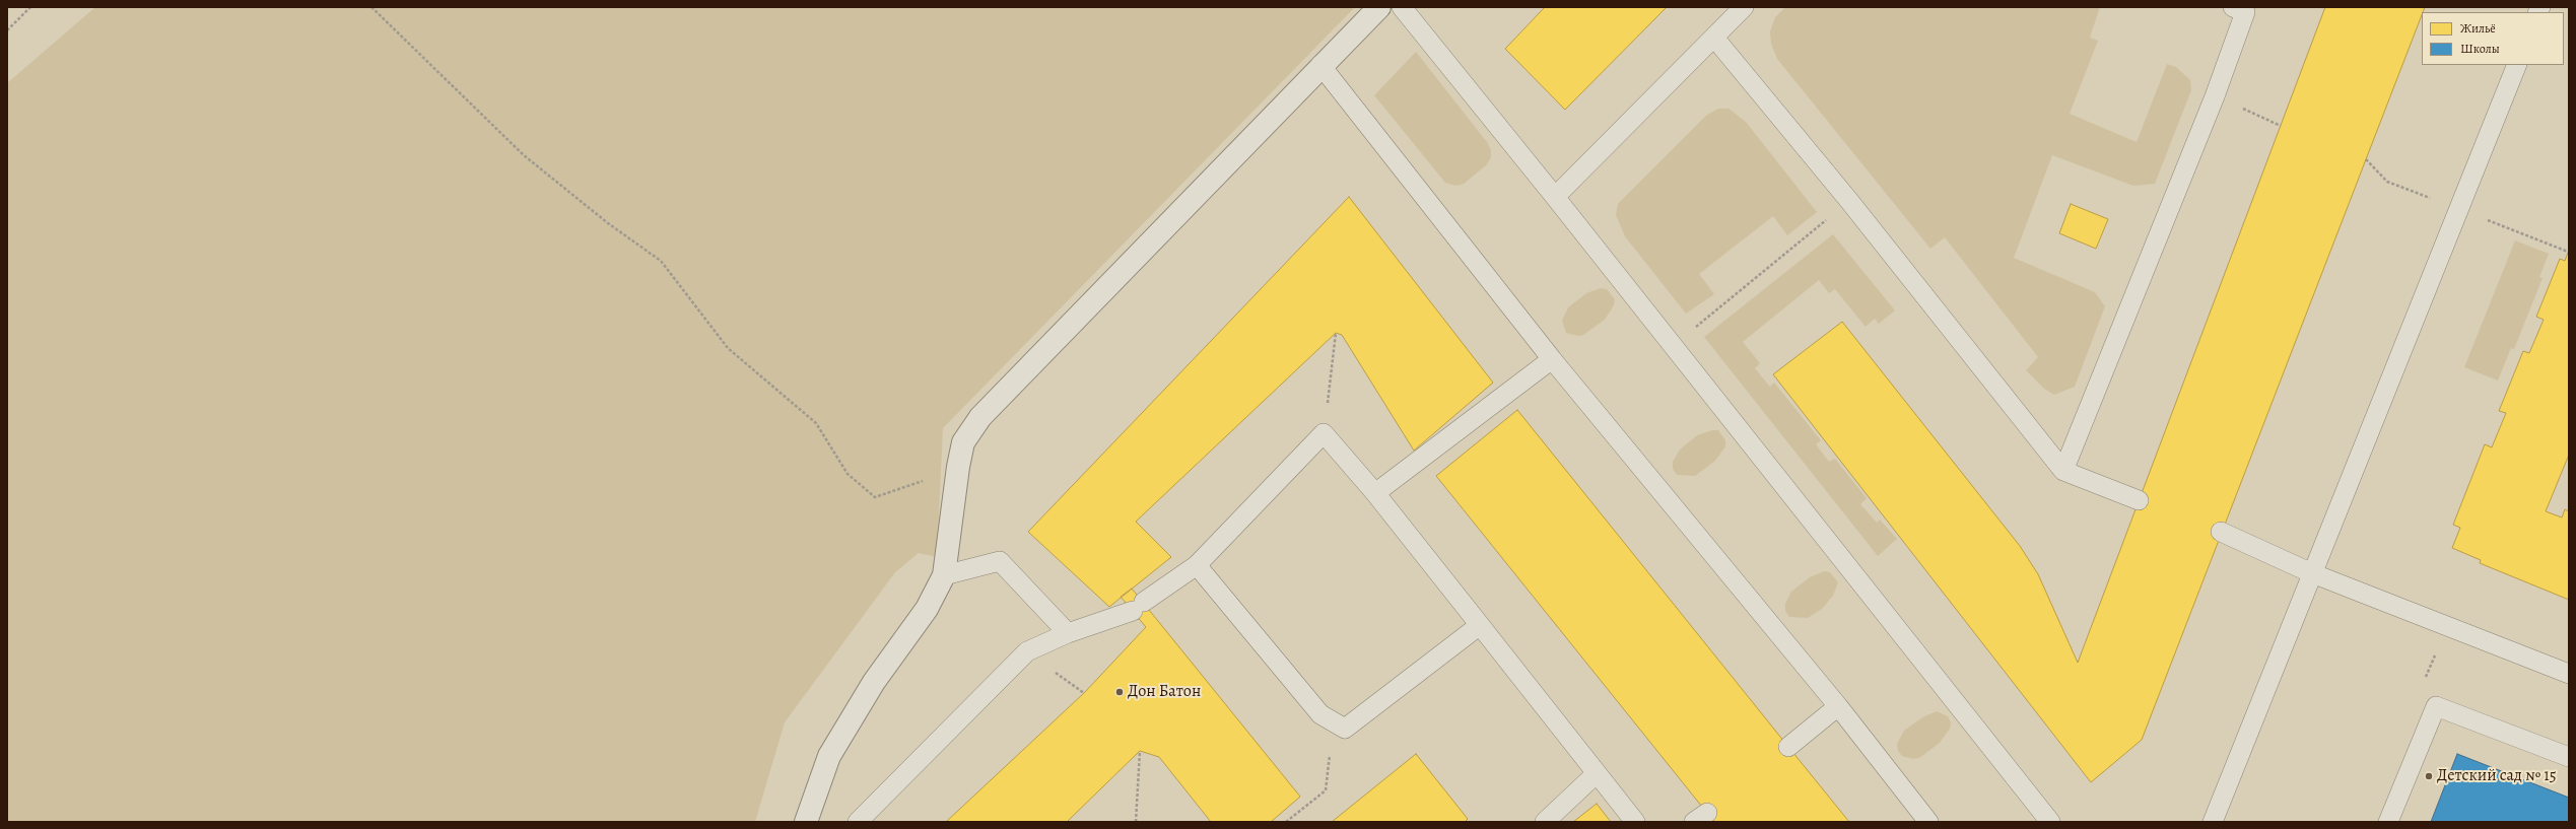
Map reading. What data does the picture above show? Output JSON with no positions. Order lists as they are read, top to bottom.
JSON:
{
  "places": ["Дон Батон", "Детский сад № 15"],
  "legend": ["Жильё", "Школы"]
}
